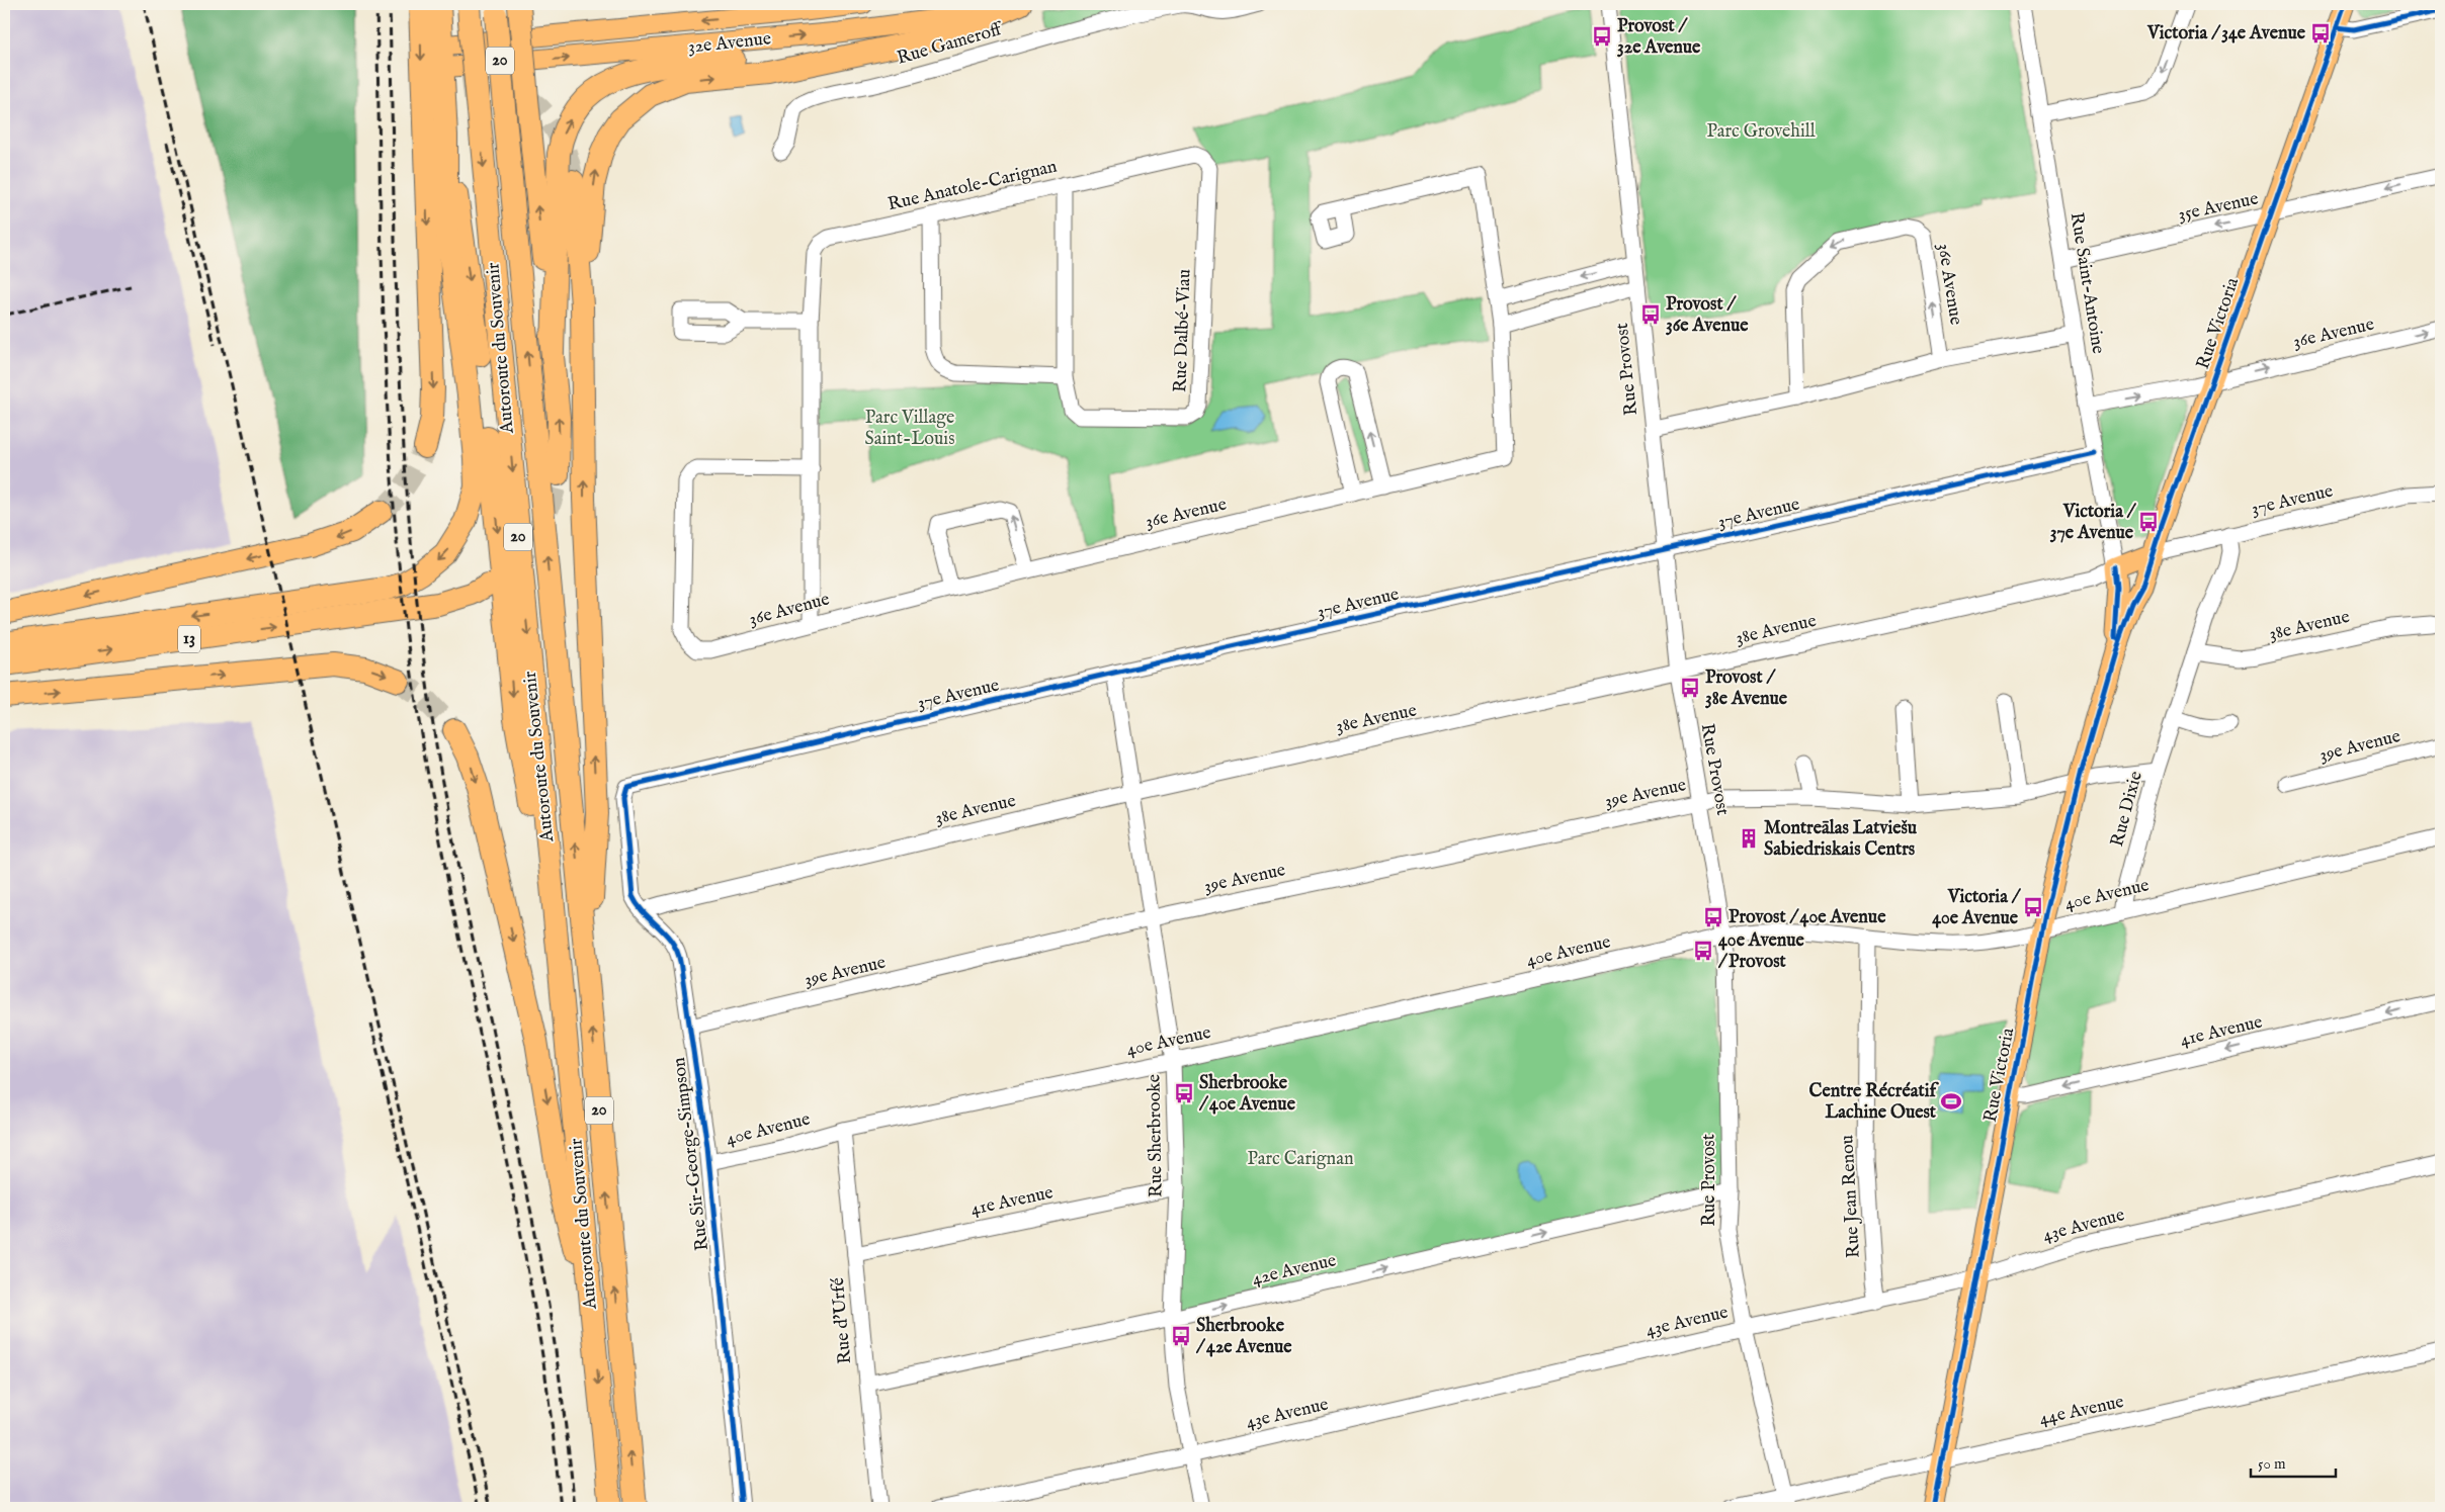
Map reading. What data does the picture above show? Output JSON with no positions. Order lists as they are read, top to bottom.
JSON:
{
  "streets": {
    "highway": ["20", "Autoroute du Souvenir", "13"],
    "main road": ["32e Avenue", "Rue Victoria"],
    "street": [
      "Rue Gameroff",
      "Rue Anatole-Carignan",
      "35e Avenue",
      "Rue Saint-Antoine",
      "36e Avenue",
      "Rue Dalbé-Viau",
      "Rue Provost",
      "37e Avenue",
      "38e Avenue",
      "39e Avenue",
      "Rue Dixie",
      "40e Avenue",
      "41e Avenue",
      "Rue Sherbrooke",
      "Rue Sir-George-Simpson",
      "Rue Jean Renou",
      "43e Avenue",
      "42e Avenue",
      "Rue d'Urfé",
      "44e Avenue"
    ]
  },
  "crossings": [
    ["Rue Anatole-Carignan", "36e Avenue"],
    ["Rue Anatole-Carignan", "Rue Dalbé-Viau"],
    ["35e Avenue", "Rue Saint-Antoine"],
    ["35e Avenue", "Rue Victoria"],
    ["Rue Saint-Antoine", "36e Avenue"],
    ["Rue Saint-Antoine", "Rue Victoria"],
    ["Rue Saint-Antoine", "37e Avenue"],
    ["Rue Saint-Antoine", "38e Avenue"],
    ["36e Avenue", "Rue Victoria"],
    ["Rue Victoria", "37e Avenue"],
    ["Rue Victoria", "38e Avenue"],
    ["Rue Victoria", "39e Avenue"],
    ["Rue Victoria", "40e Avenue"],
    ["Rue Victoria", "41e Avenue"],
    ["Rue Victoria", "43e Avenue"],
    ["Rue Victoria", "44e Avenue"],
    ["Rue Provost", "37e Avenue"],
    ["Rue Provost", "38e Avenue"],
    ["Rue Provost", "39e Avenue"],
    ["Rue Provost", "40e Avenue"],
    ["Rue Provost", "43e Avenue"],
    ["Rue Provost", "42e Avenue"],
    ["Rue Provost", "44e Avenue"],
    ["37e Avenue", "Rue Dixie"],
    ["37e Avenue", "Rue Sherbrooke"],
    ["37e Avenue", "Rue Sir-George-Simpson"],
    ["38e Avenue", "Rue Dixie"],
    ["38e Avenue", "Rue Sherbrooke"],
    ["38e Avenue", "Rue Sir-George-Simpson"],
    ["39e Avenue", "Rue Dixie"],
    ["39e Avenue", "Rue Sherbrooke"],
    ["39e Avenue", "Rue Sir-George-Simpson"],
    ["Rue Dixie", "40e Avenue"],
    ["40e Avenue", "Rue Sherbrooke"],
    ["40e Avenue", "Rue Sir-George-Simpson"],
    ["40e Avenue", "Rue Jean Renou"],
    ["40e Avenue", "Rue d'Urfé"],
    ["41e Avenue", "Rue Sherbrooke"],
    ["41e Avenue", "Rue d'Urfé"],
    ["Rue Sherbrooke", "43e Avenue"],
    ["Rue Sherbrooke", "42e Avenue"],
    ["Rue Jean Renou", "43e Avenue"],
    ["42e Avenue", "Rue d'Urfé"]
  ],
  "one_way": ["35e Avenue", "41e Avenue", "42e Avenue"],
  "parks": ["Parc Grovehill", "Parc Village Saint-Louis", "Parc Carignan"],
  "places": {
    "bus stop": [
      "Victoria / 34e Avenue",
      "Provost / 32e Avenue",
      "Provost / 36e Avenue",
      "Victoria / 37e Avenue",
      "Provost / 38e Avenue",
      "Victoria / 40e Avenue",
      "Provost / 40e Avenue",
      "40e Avenue / Provost",
      "Sherbrooke / 40e Avenue",
      "Sherbrooke / 42e Avenue"
    ],
    "building": ["Montreālas Latviešu Sabiedriskais Centrs"],
    "sports": ["Centre Récréatif Lachine Ouest"]
  },
  "scale_bar": "50 m"
}
